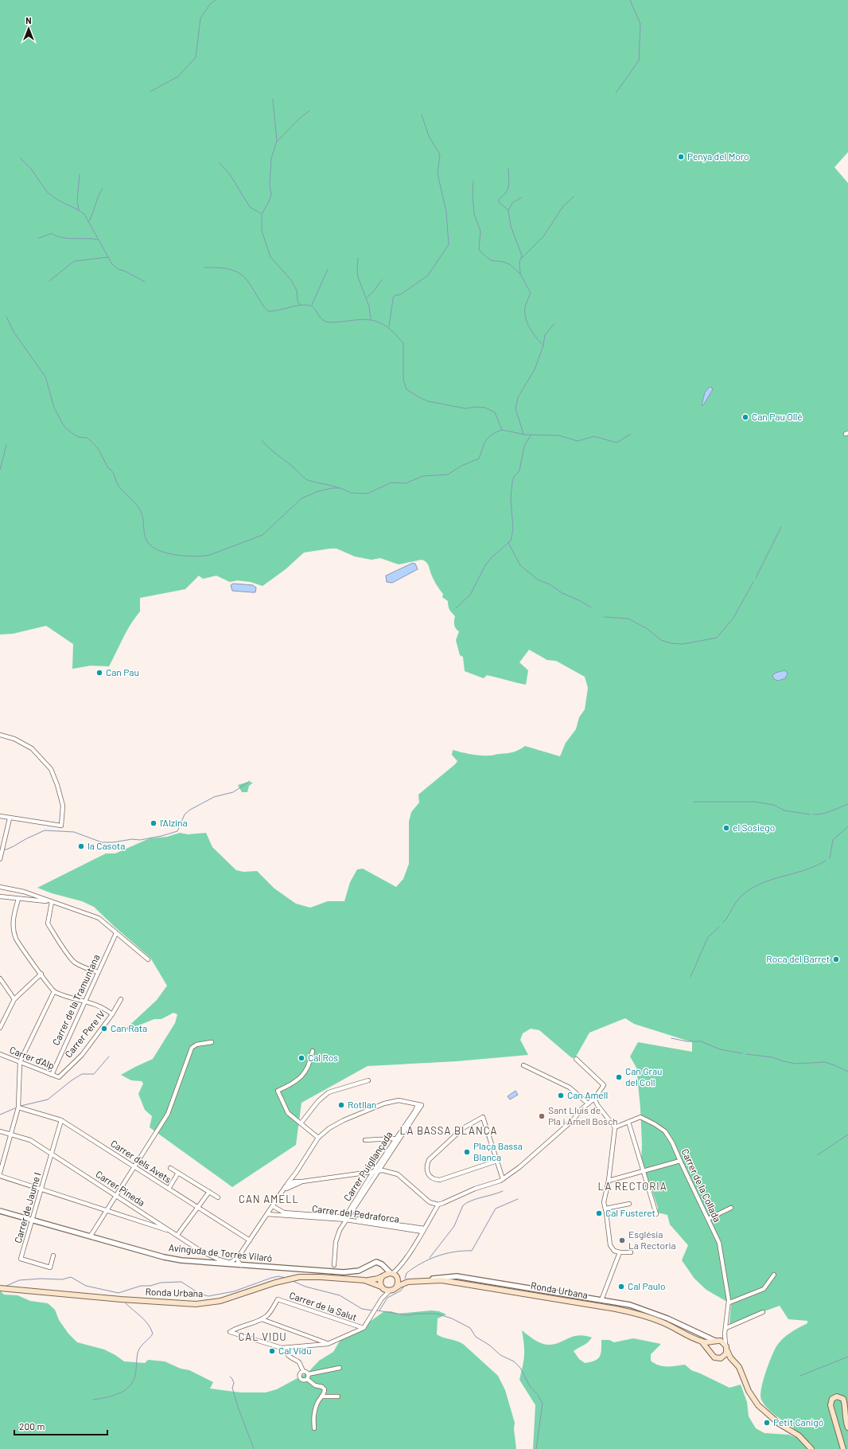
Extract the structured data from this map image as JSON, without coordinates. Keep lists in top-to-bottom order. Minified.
{"streets":{"main road":["Ronda Urbana"],"street":["Carrer de la Tramuntana","Carrer Pere IV","Carrer d'Alp","Carrer dels Avets","Carrer Puigllançada","Carrer de la Collada","Carrer Pineda","Carrer de Jaume I","Carrer del Pedraforca","Avinguda de Torres Vilaró","Carrer de la Salut"]},"crossings":[["Carrer de la Tramuntana","Carrer d'Alp"],["Carrer Pere IV","Carrer d'Alp"],["Carrer dels Avets","Carrer de Jaume I"],["Carrer Puigllançada","Carrer del Pedraforca"],["Carrer Pineda","Carrer de Jaume I"],["Carrer Pineda","Avinguda de Torres Vilaró"],["Carrer de Jaume I","Avinguda de Torres Vilaró"]],"districts":["LA BASSA BLANCA","LA RECTORIA","CAN AMELL","CAL VIDU"],"places":["Penya del Moro","Can Pau Ollé","Can Pau","l'Alzina","el Sosiego","la Casota","Roca del Barret","Can Rata","Cal Ros","Can Grau del Coll","Can Amell","Rotllan","Sant Lluís de Pla i Amell Bosch","Plaça Bassa Blanca","Cal Fusteret","Església La Rectoria","Cal Paulo","Cal Vidu","Petit Canigó"],"scale_bar":"200 m","north":"top"}
